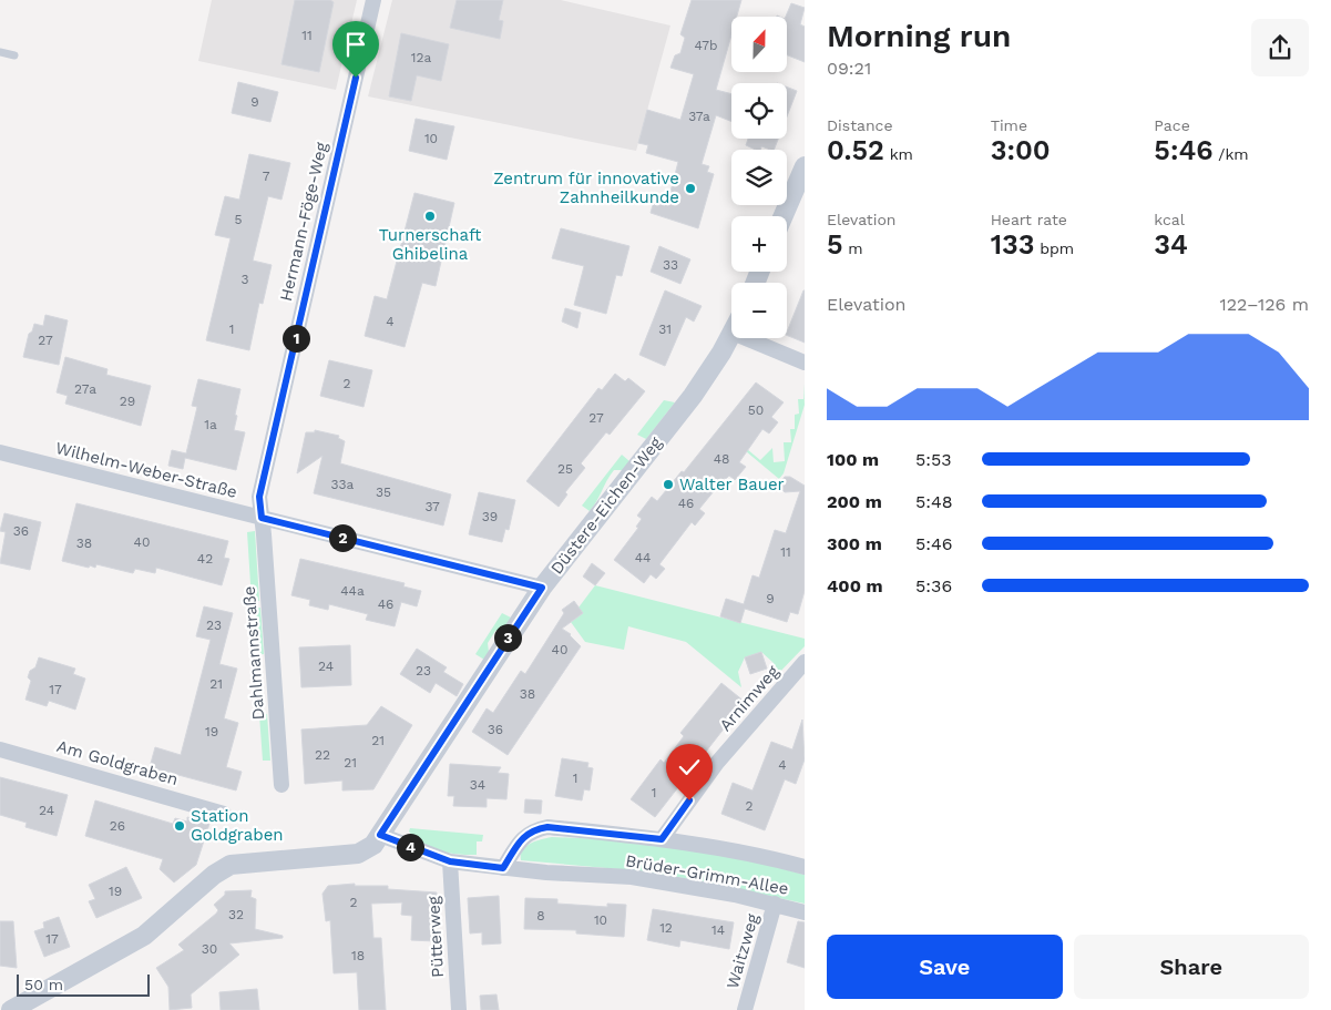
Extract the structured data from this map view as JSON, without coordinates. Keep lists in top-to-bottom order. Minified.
{"streets":{"street":["Hermann-Föge-Weg","Wilhelm-Weber-Straße","Düstere-Eichen-Weg","Dahlmannstraße","Arnimweg","Am Goldgraben","Brüder-Grimm-Allee","Pütterweg","Waitzweg"]},"crossings":[["Hermann-Föge-Weg","Wilhelm-Weber-Straße"],["Hermann-Föge-Weg","Dahlmannstraße"],["Wilhelm-Weber-Straße","Düstere-Eichen-Weg"],["Wilhelm-Weber-Straße","Dahlmannstraße"],["Düstere-Eichen-Weg","Brüder-Grimm-Allee"],["Arnimweg","Brüder-Grimm-Allee"],["Brüder-Grimm-Allee","Pütterweg"],["Brüder-Grimm-Allee","Waitzweg"]],"places":["Zentrum für innovative Zahnheilkunde","Turnerschaft Ghibelina","Walter Bauer","Station Goldgraben"],"house_numbers":["11","47b","12a","9","37a","10","7","5","33","3","4","1","31","27","2","27a","29","50","27","1a","48","25","33a","35","46","37","39","36","40","38","11","44","42","44a","9","46","23","40","24","23","21","17","38","36","19","21","22","21","4","1","34","1","2","24","26","19","2","32","8","10","12","14","17","30","18"],"scale_bar":"50 m","north":"top","page":{"heading":["Morning run","09:21"],"map_buttons":["+","−"],"stats":[["Distance","0.52 km"],["Time","3:00"],["Pace","5:46 /km"],["Elevation","5 m"],["Heart rate","133 bpm"],["kcal","34"]],"chart":["Elevation","122–126 m"],"pins":["1","2","3","4"],"list":[{"name":"100 m","note":"5:53"},{"name":"200 m","note":"5:48"},{"name":"300 m","note":"5:46"},{"name":"400 m","note":"5:36"}],"buttons":["Save","Share"],"scale":"50 m"}}
